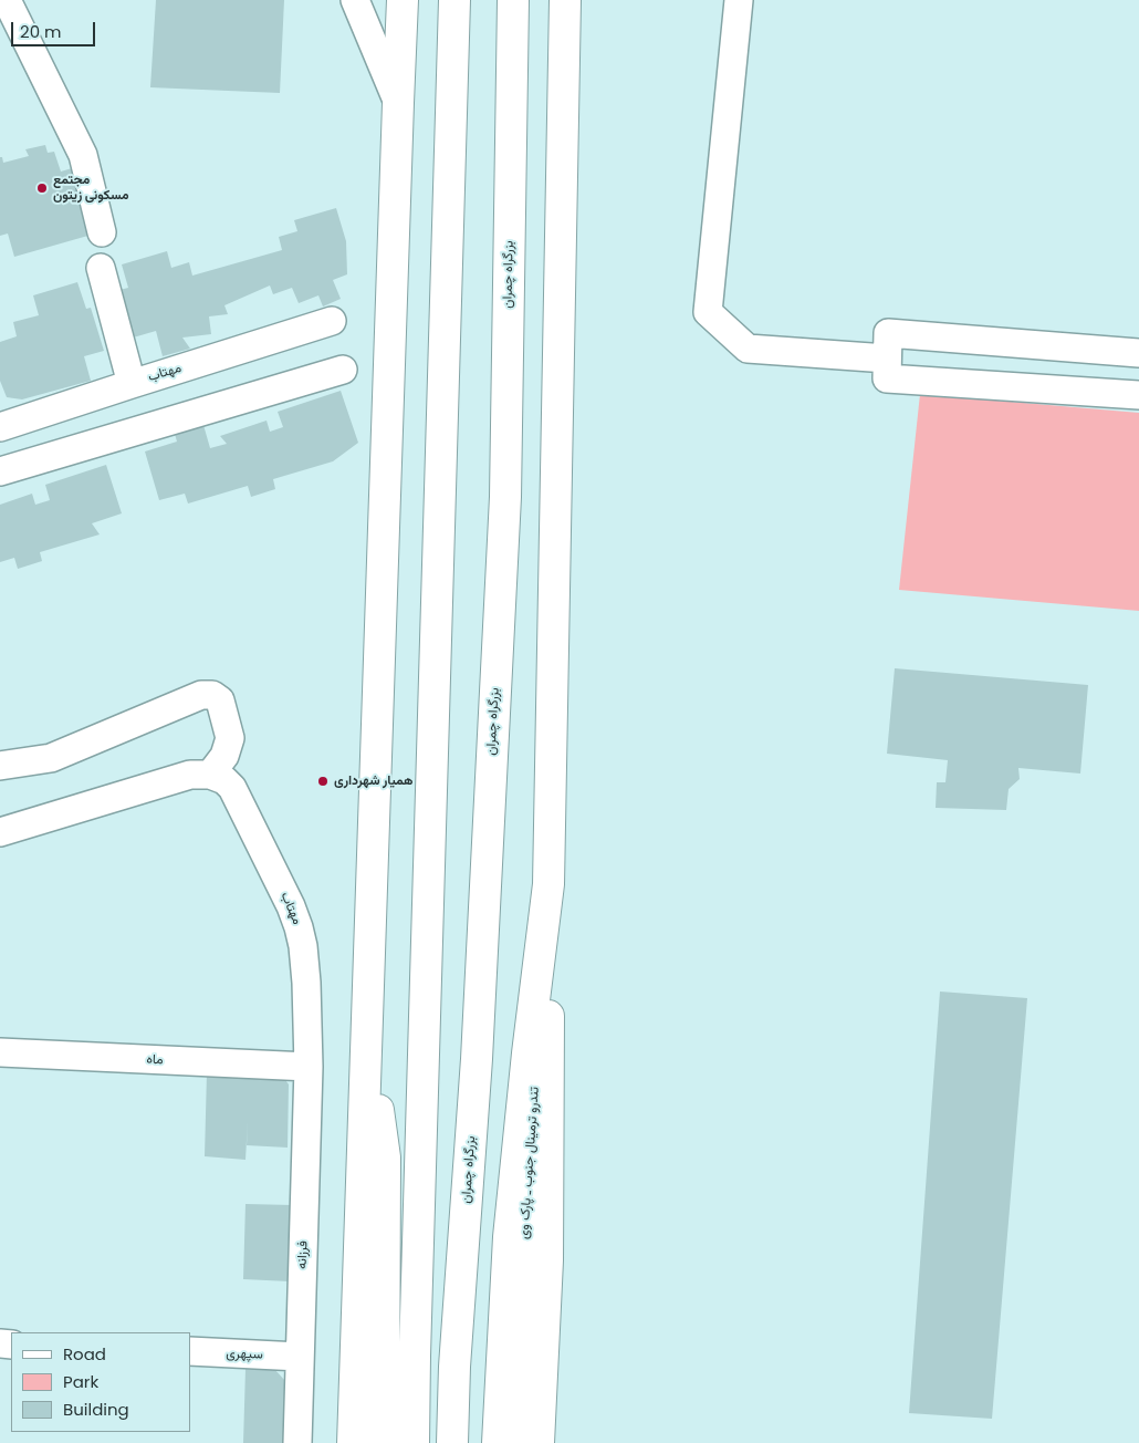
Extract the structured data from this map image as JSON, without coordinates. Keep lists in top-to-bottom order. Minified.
{"streets":{"highway":["بزرگراه چمران"],"street":["مهتاب","ماه","تندرو ترمینال جنوب ـ پارک وی","فرزانه","سپهری"]},"crossings":[["مهتاب","ماه"],["مهتاب","فرزانه"],["ماه","فرزانه"],["فرزانه","سپهری"]],"places":["مجتمع مسکونی زیتون","همیار شهرداری"],"legend":["Road","Park","Building"],"scale_bar":"20 m"}
